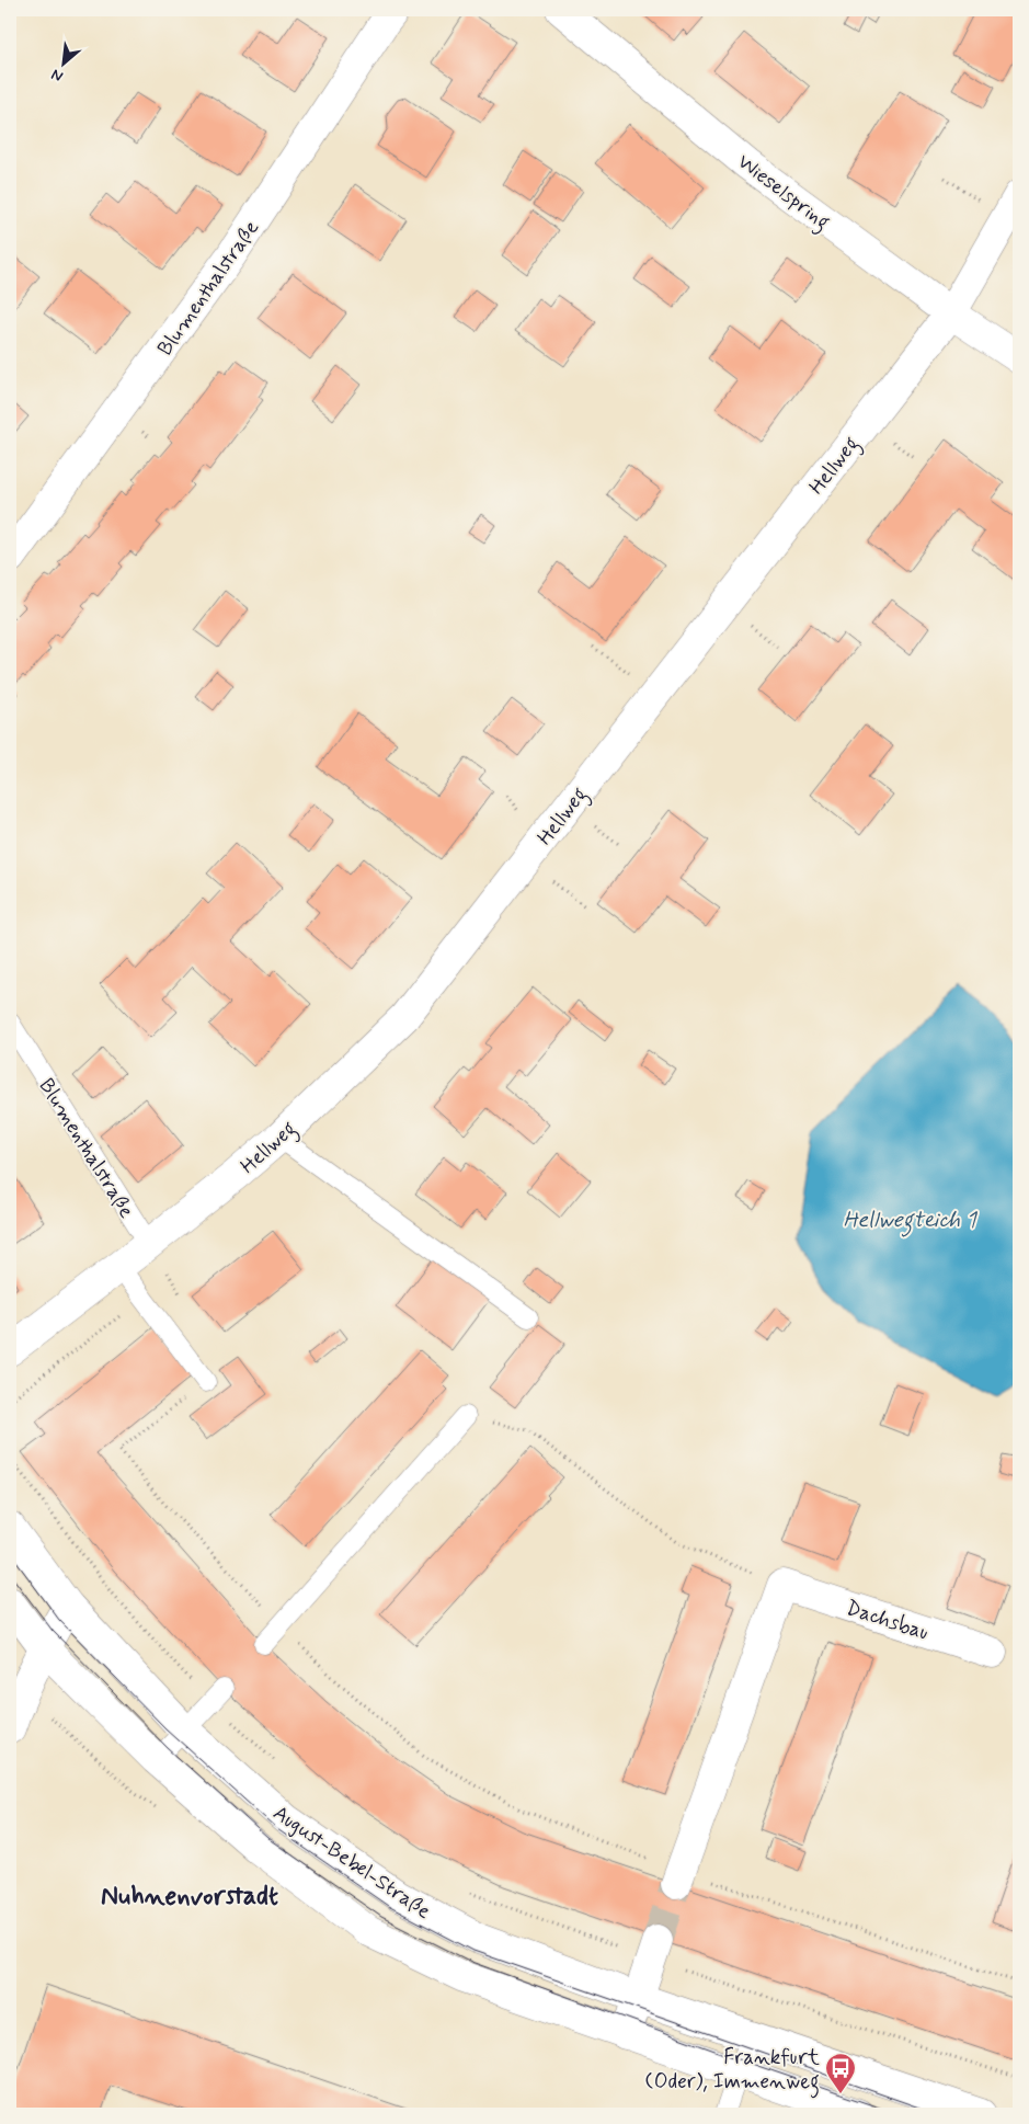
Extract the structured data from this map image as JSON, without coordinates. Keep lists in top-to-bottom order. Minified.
{"streets":{"street":["Wieselspring","Blumenthalstraße","Hellweg","Dachsbau","August-Bebel-Straße"]},"crossings":[["Wieselspring","Hellweg"],["Blumenthalstraße","Hellweg"]],"districts":["Nuhnenvorstadt"],"water":["Hellwegteich 1"],"places":{"bus stop":["Frankfurt (Oder), Immenweg"]},"north":"bottom left"}
